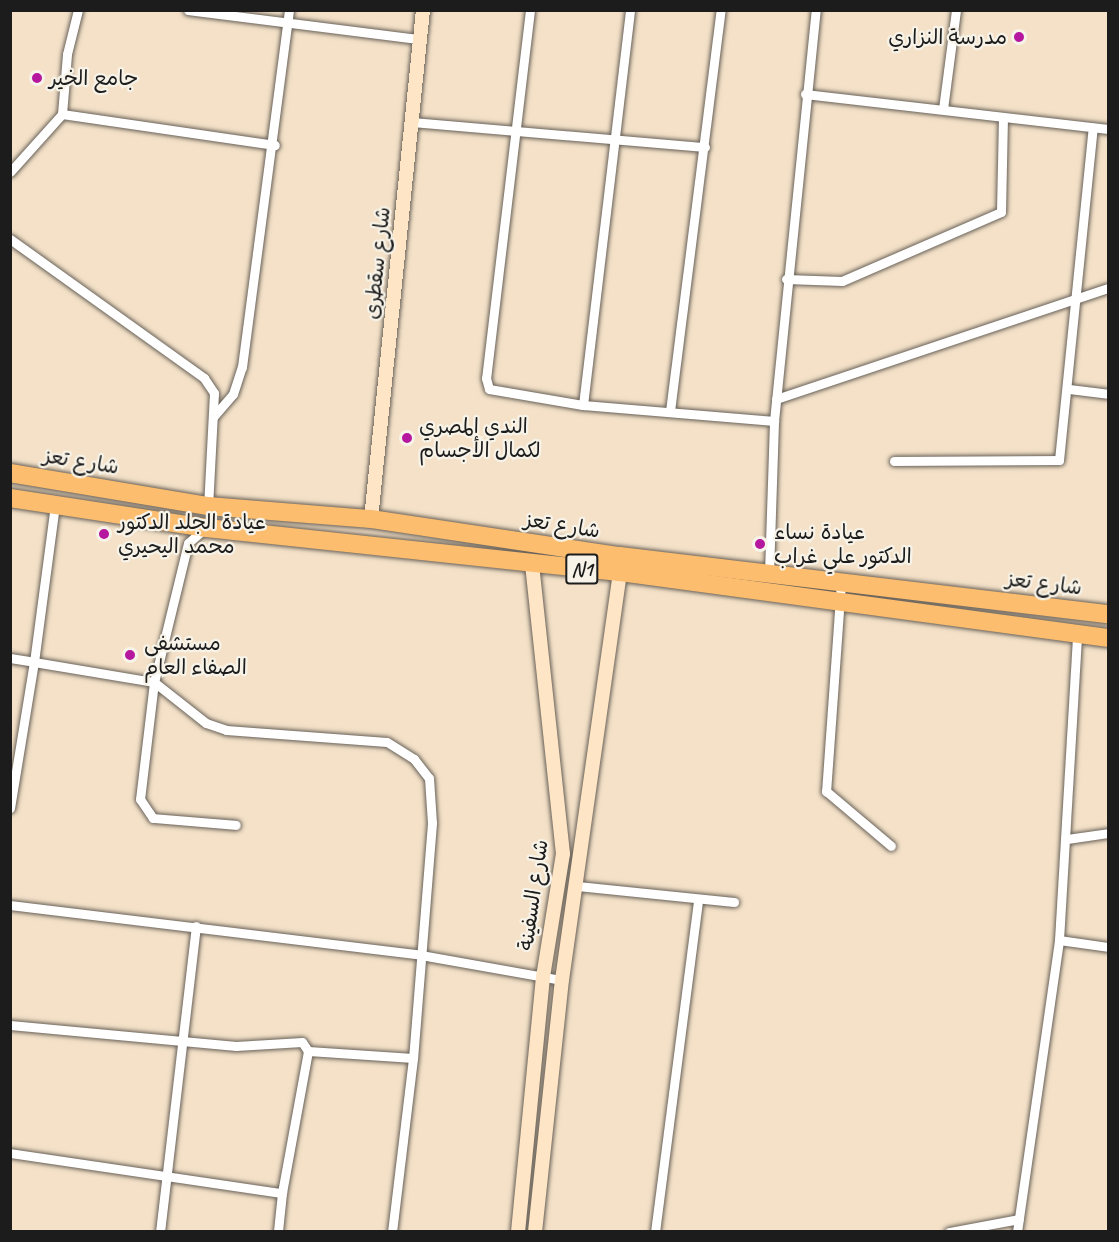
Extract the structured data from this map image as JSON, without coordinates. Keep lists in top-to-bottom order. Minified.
{"streets":{"highway":["شارع تعز","N1"],"street":["شارع سقطرى","شارع السفينة"]},"crossings":[["شارع سقطرى","شارع تعز"],["شارع تعز","شارع السفينة"]],"places":["مدرسة النزاري","جامع الخير","الندي المصري لكمال الأجسام","عيادة الجلد الدكتور محمد اليحيري","عيادة نساء الدكتور علي غراب","مستشفى الصفاء العام"]}
